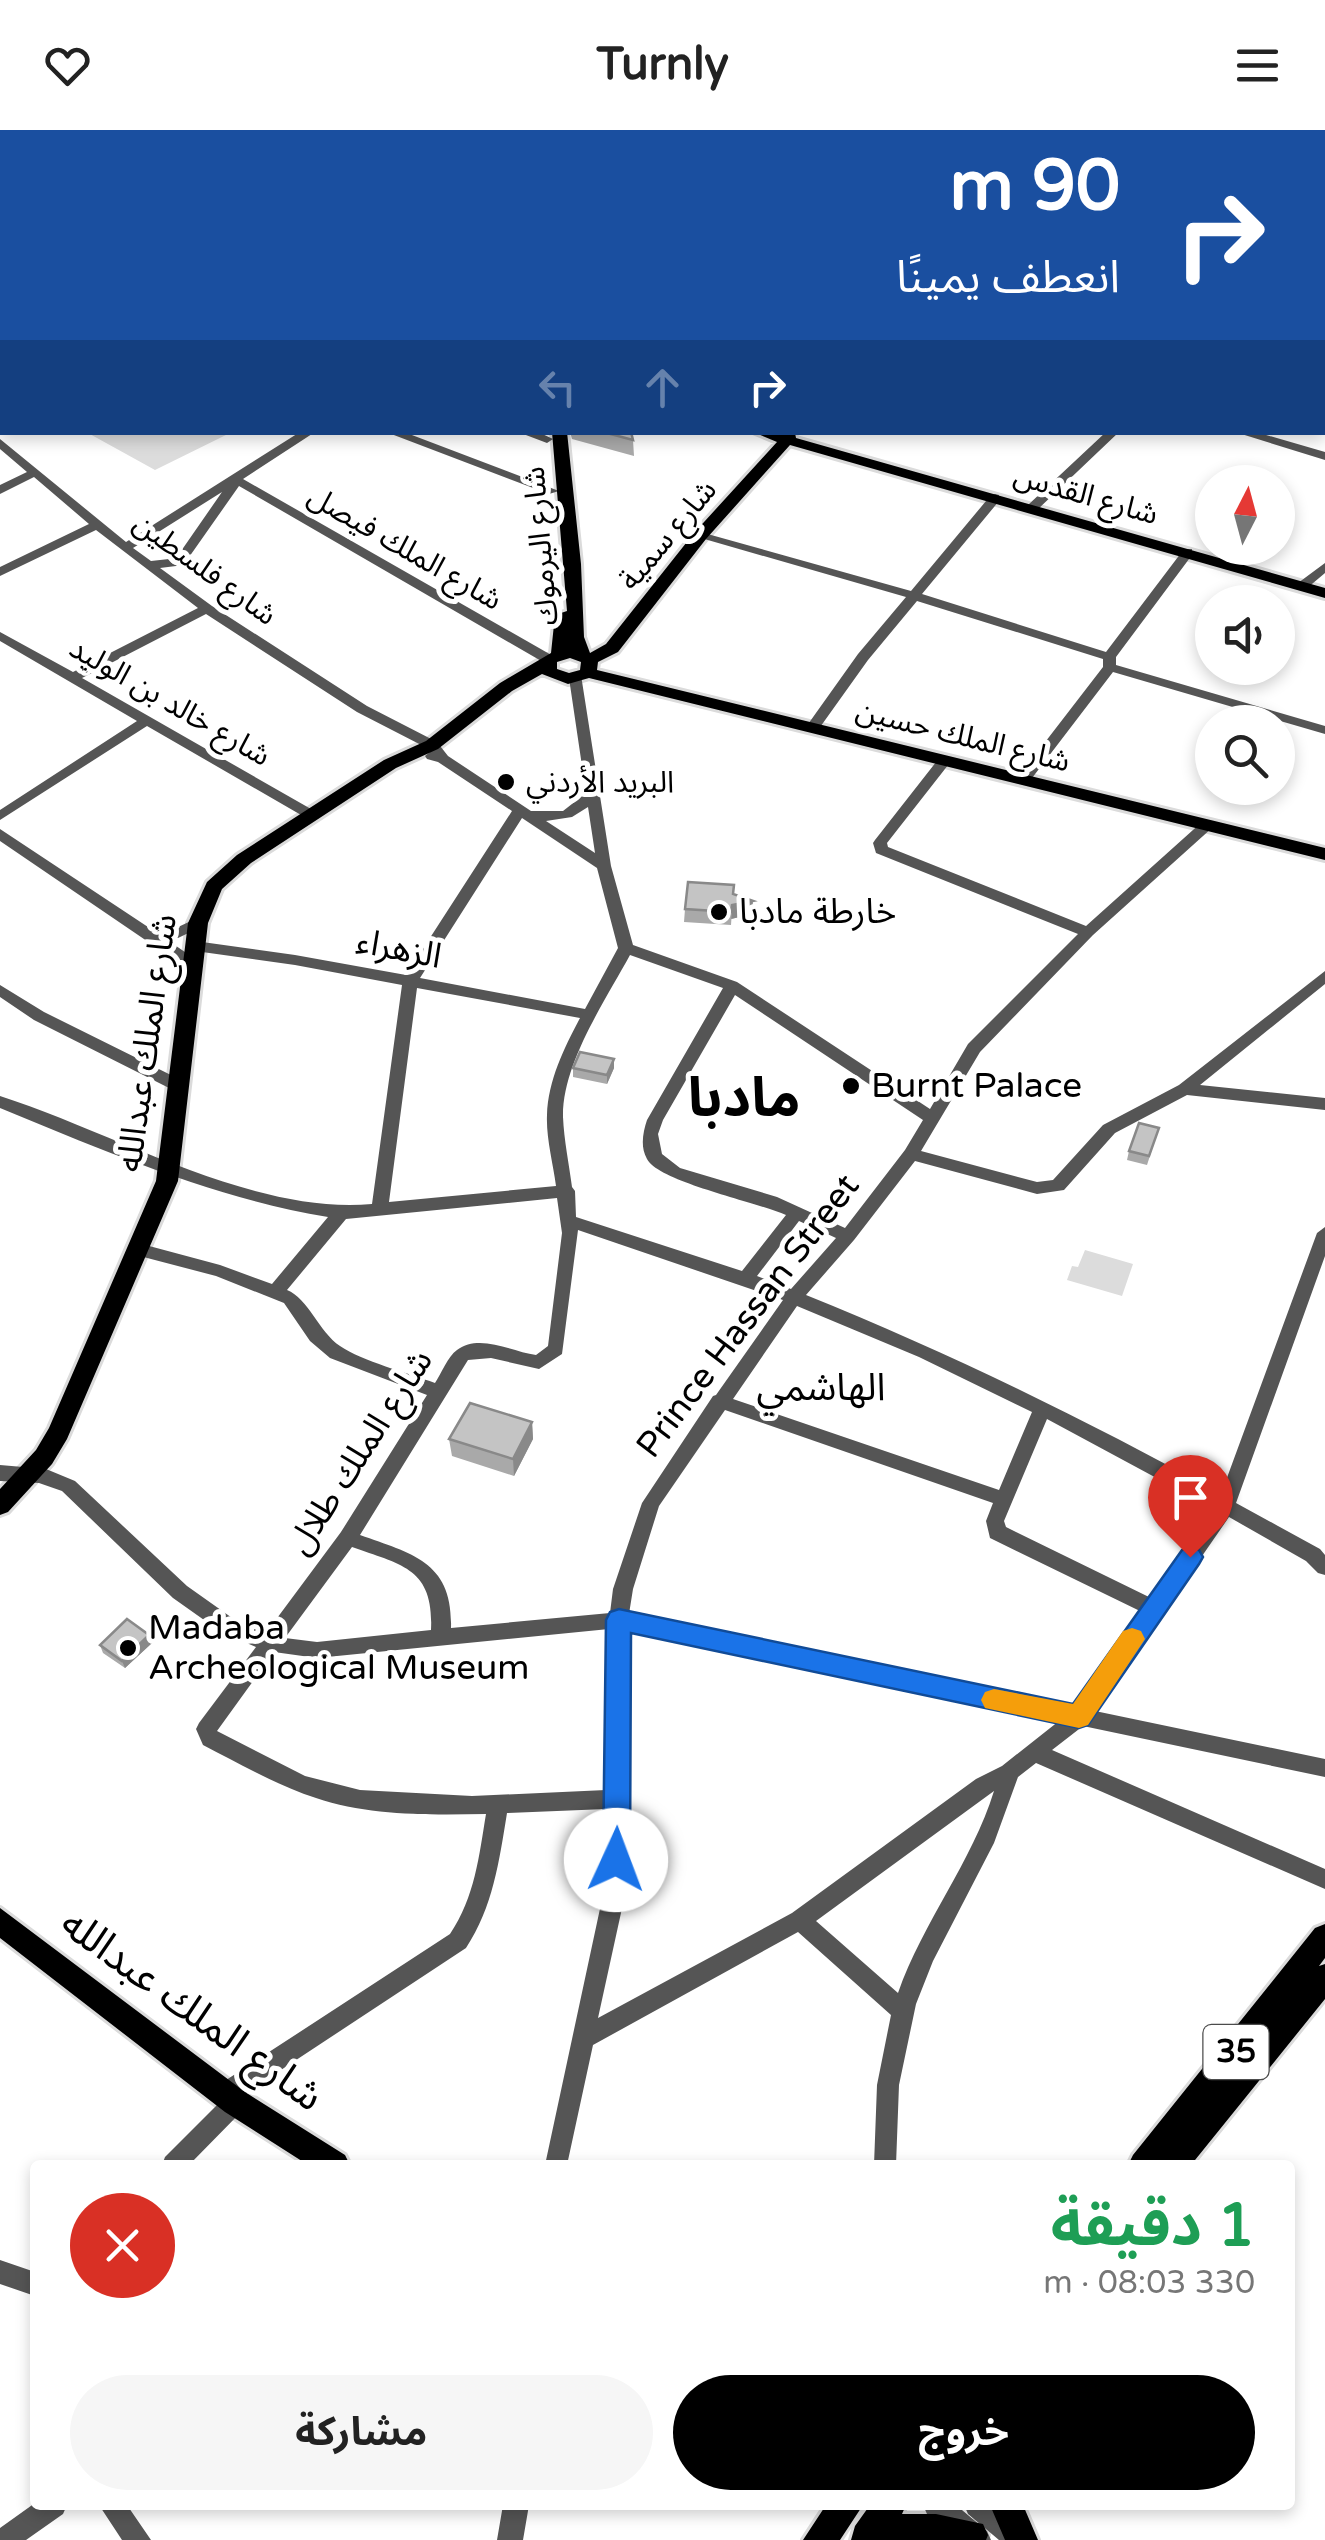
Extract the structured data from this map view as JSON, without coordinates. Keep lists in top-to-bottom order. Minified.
{"streets":{"main road":["شارع القدس","شارع سمية","شارع اليرموك","شارع الملك حسين","شارع الملك عبدالله","35"],"street":["شارع الملك فيصل","شارع فلسطين","شارع خالد بن الوليد","الزهراء","Prince Hassan Street","شارع الملك طلال"]},"crossings":[["شارع القدس","شارع سمية"],["شارع سمية","شارع اليرموك"],["شارع سمية","شارع الملك حسين"],["شارع اليرموك","شارع الملك فيصل"],["شارع اليرموك","شارع الملك حسين"],["شارع اليرموك","شارع الملك عبدالله"],["شارع الملك فيصل","شارع الملك عبدالله"],["شارع فلسطين","شارع الملك عبدالله"],["شارع خالد بن الوليد","شارع الملك عبدالله"],["شارع الملك حسين","Prince Hassan Street"],["الزهراء","شارع الملك عبدالله"],["الزهراء","شارع الملك طلال"]],"districts":["مادبا","الهاشمي"],"places":["البريد الأردني","خارطة مادبا","Burnt Palace","Madaba Archeological Museum"],"north":"top","page":{"header":"Turnly","turn":["90 m","انعطف يمينًا"],"heading":["1 دقيقة","330 m · 08:03"],"buttons":["خروج","مشاركة"]}}
